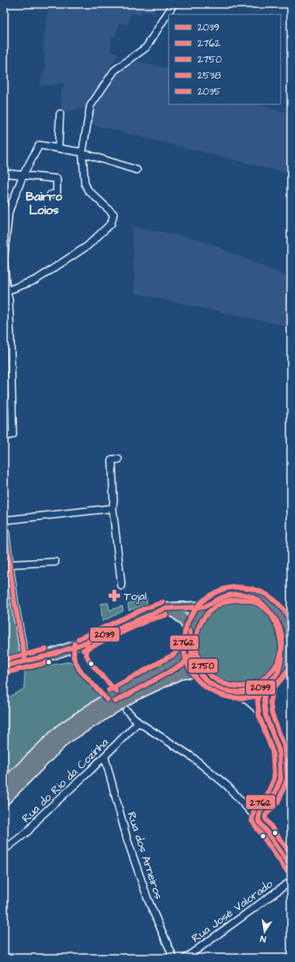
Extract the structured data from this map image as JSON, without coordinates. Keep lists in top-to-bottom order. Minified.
{"streets":{"street":["Rua do Rio da Cozinha","Rua dos Arneiros","Rua José Valorado"]},"crossings":[["Rua do Rio da Cozinha","Rua dos Arneiros"]],"districts":["Bairro Loios"],"places":{"pharmacy":["Tojal"]},"lines":["transit line 2039","transit line 2762","transit line 2750","transit line 2035","transit line 2538"],"legend":["2039","2762","2750","2538","2035"],"north":"bottom"}
